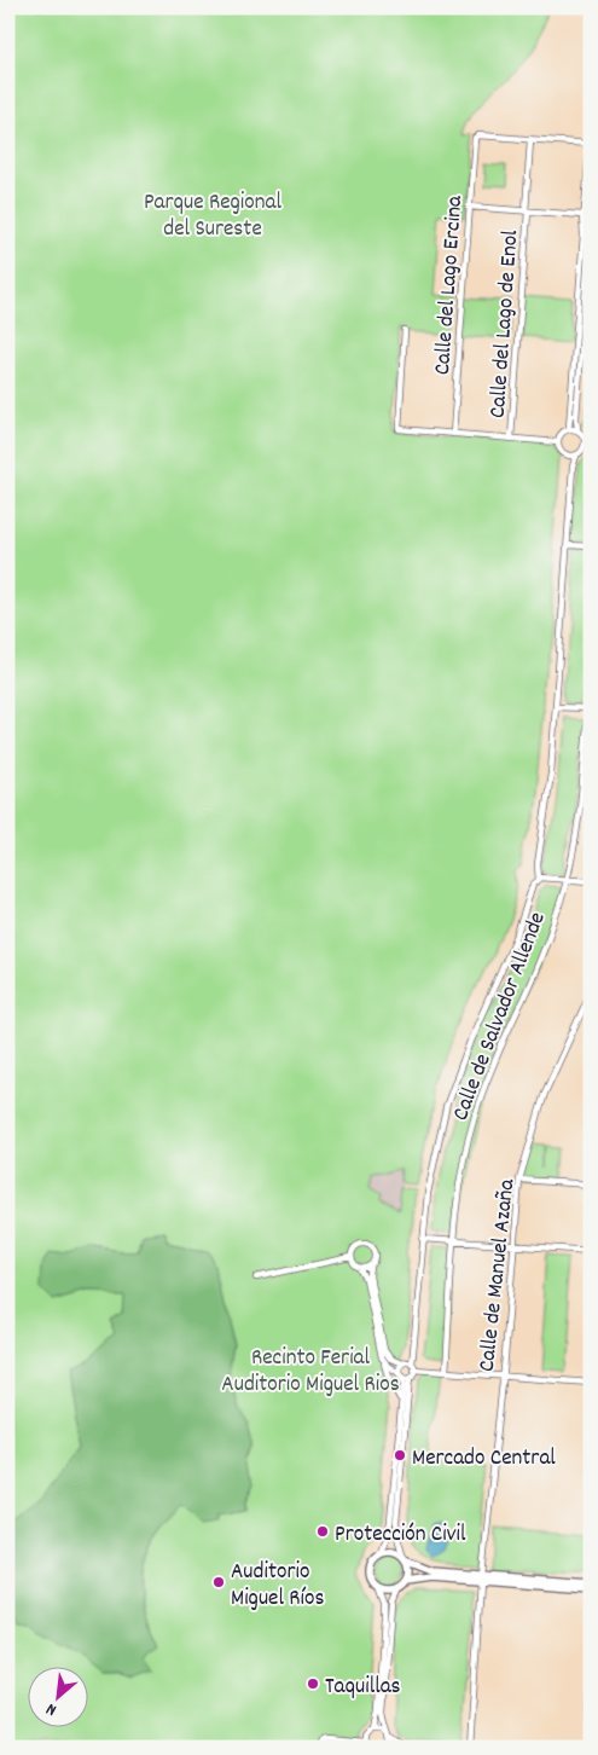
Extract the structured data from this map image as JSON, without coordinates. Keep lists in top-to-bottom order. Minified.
{"streets":{"street":["Calle del Lago Ercina","Calle del Lago de Enol","Calle de Salvador Allende","Calle de Manuel Azaña"]},"crossings":[["Calle del Lago Ercina","Calle del Lago de Enol"]],"parks":["Parque Regional del Sureste","Recinto Ferial Auditorio Miguel Rios"],"places":["Mercado Central","Protección Civil","Auditorio Miguel Ríos","Taquillas"],"north":"bottom left"}
